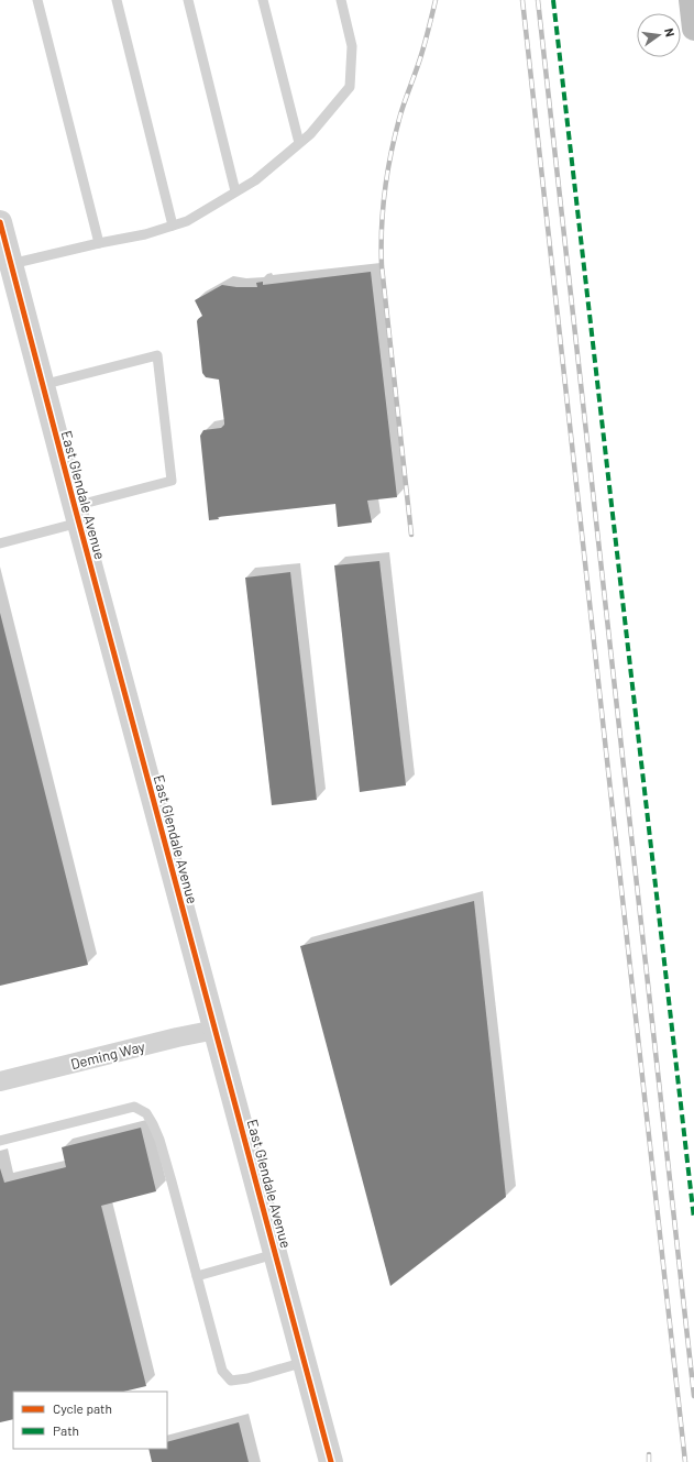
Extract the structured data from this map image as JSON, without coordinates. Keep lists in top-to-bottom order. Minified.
{"streets":{"street":["East Glendale Avenue","Deming Way"]},"crossings":[["East Glendale Avenue","Deming Way"]],"legend":["Cycle path","Path"],"north":"right"}
